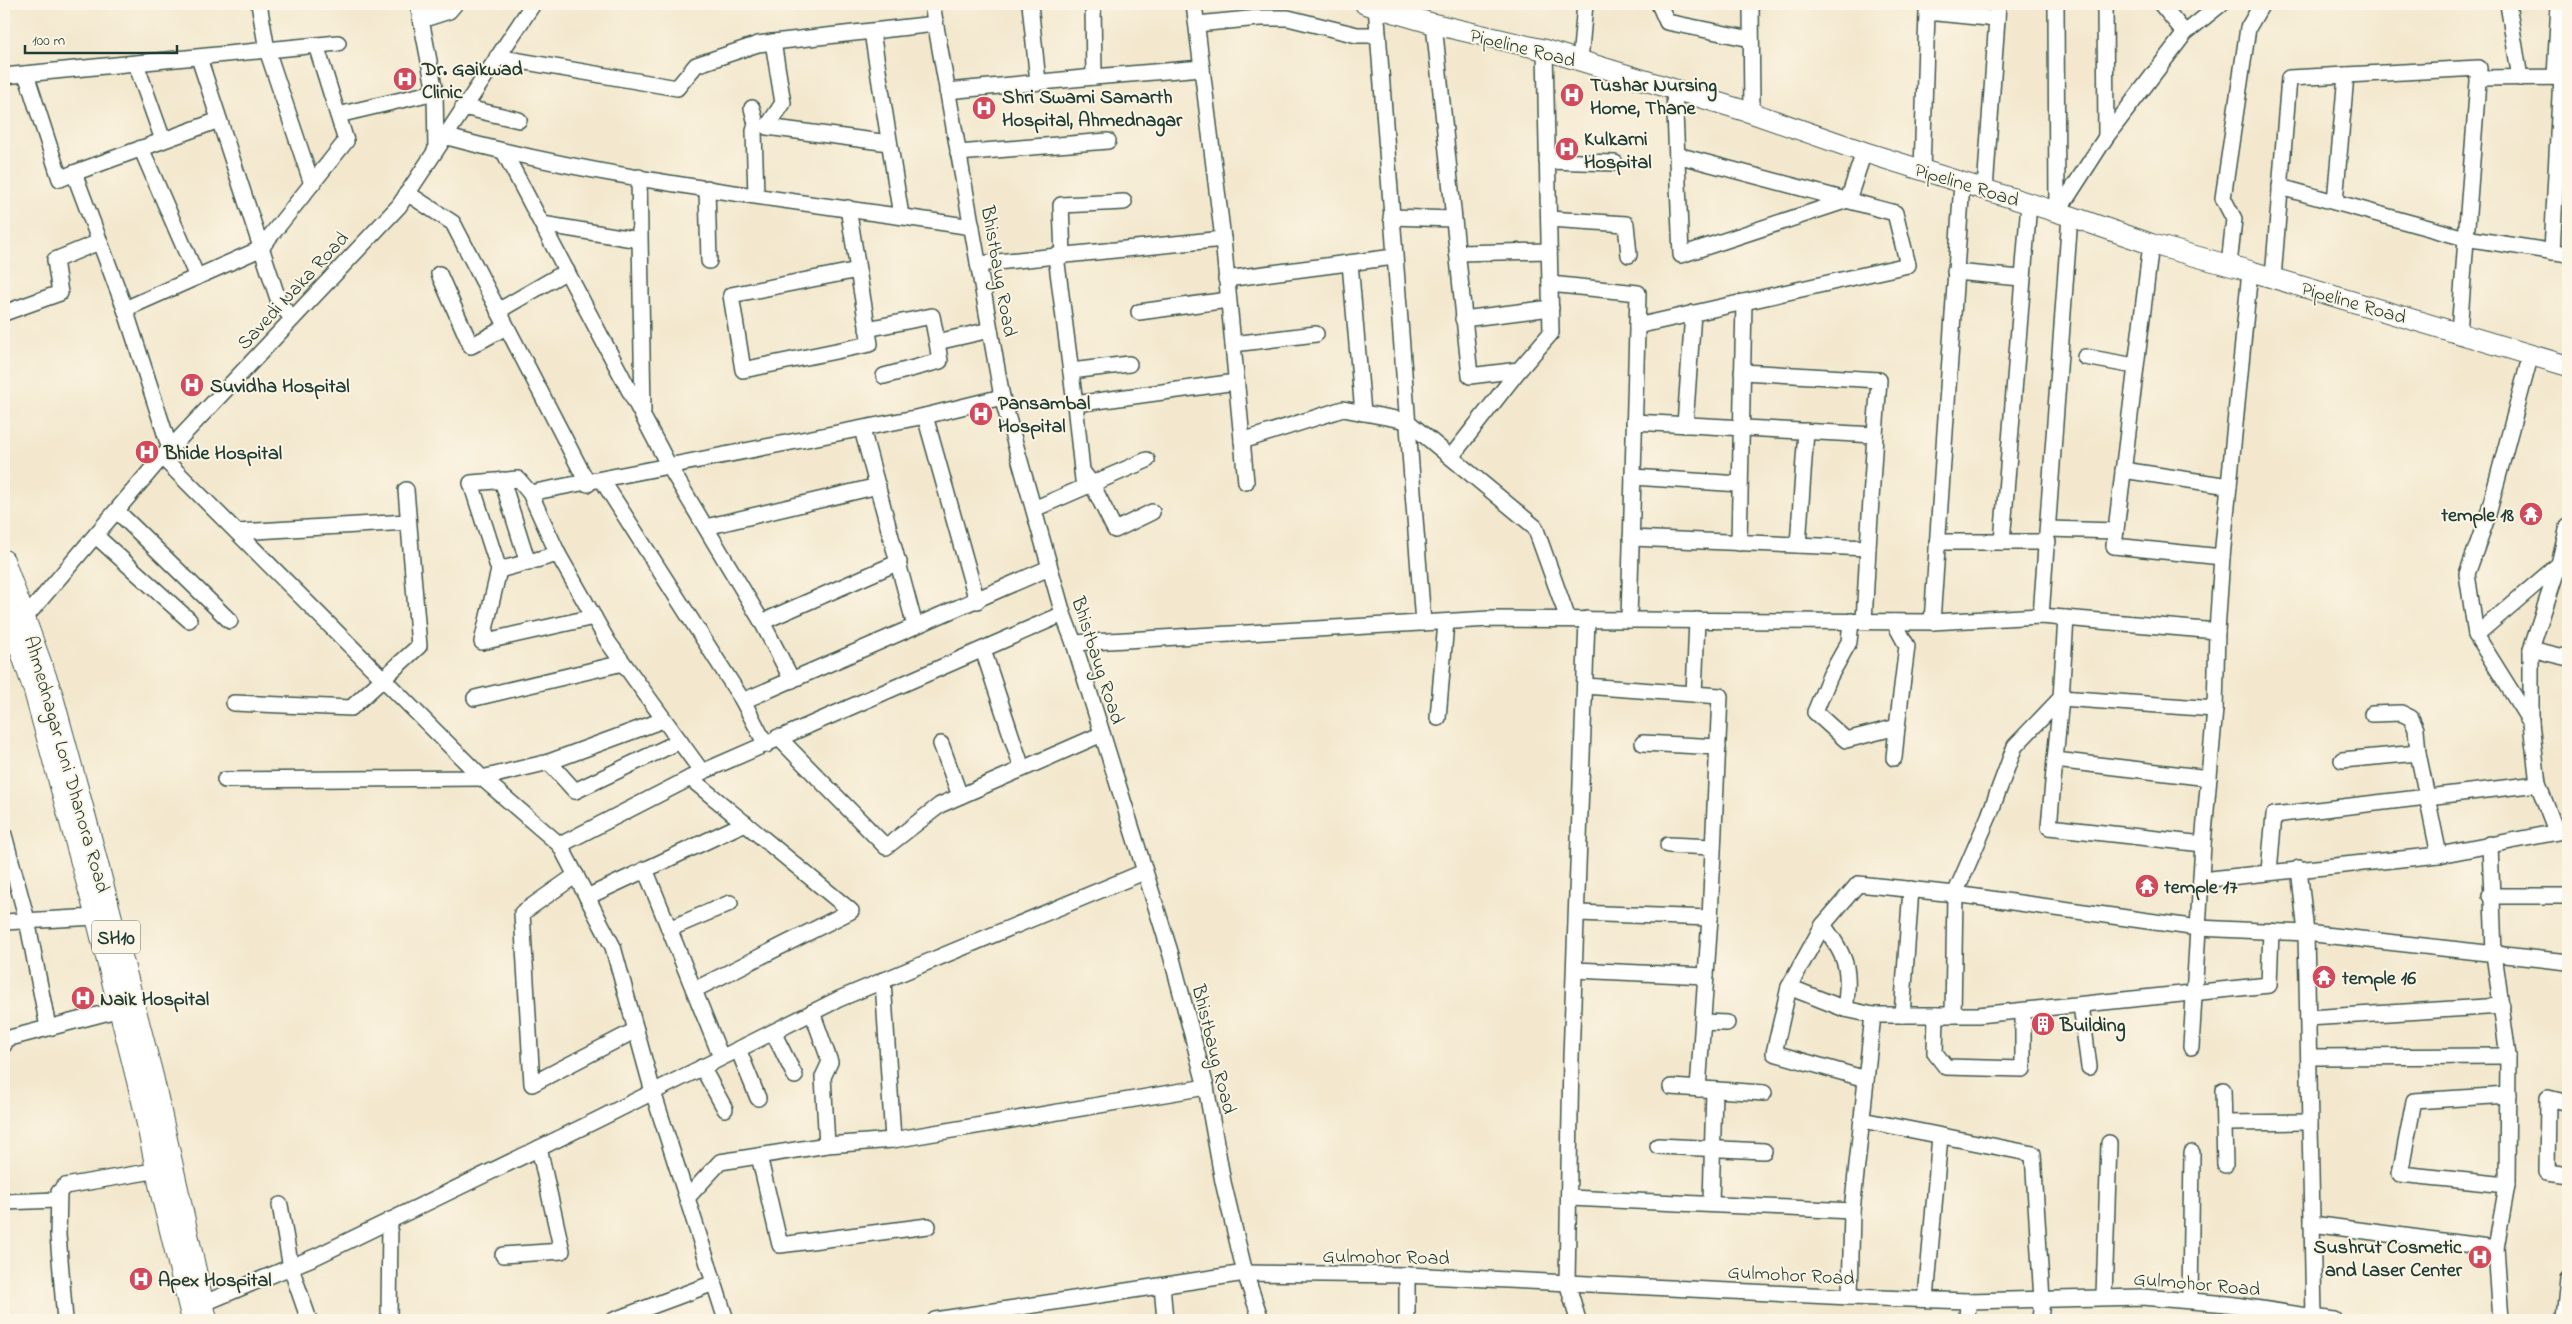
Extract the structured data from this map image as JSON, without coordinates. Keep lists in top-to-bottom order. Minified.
{"streets":{"main road":["Pipeline Road","Ahmednagar Loni Dhanora Road","SH10"],"street":["Bhistbaug Road","Savedi Naka Road","Gulmohor Road"]},"crossings":[["Bhistbaug Road","Gulmohor Road"],["Savedi Naka Road","Ahmednagar Loni Dhanora Road"]],"places":{"hospital":["Dr. Gaikwad Clinic","Tushar Nursing Home, Thane","Shri Swami Samarth Hospital, Ahmednagar","Kulkarni Hospital","Suvidha Hospital","Pansambal Hospital","Bhide Hospital","Naik Hospital","Sushrut Cosmetic and Laser Center","Apex Hospital"],"temple":["temple 18","temple 17","temple 16"],"building":["Building"]},"scale_bar":"100 m"}
